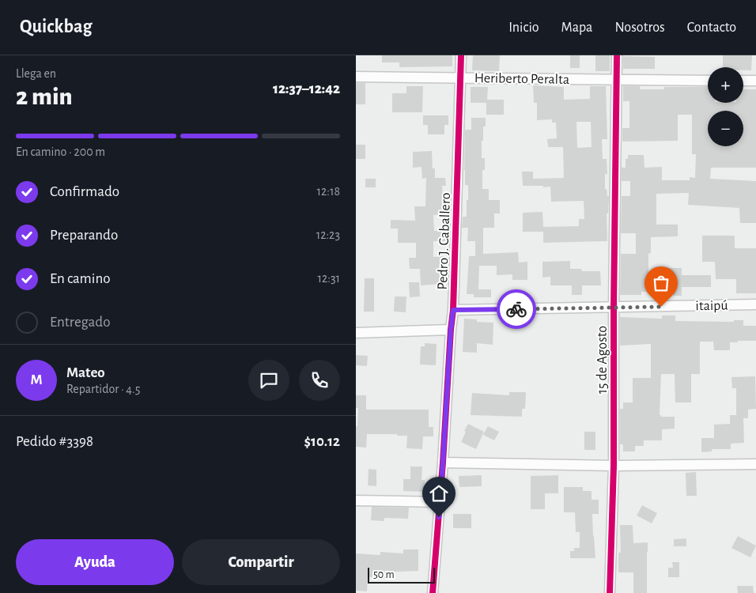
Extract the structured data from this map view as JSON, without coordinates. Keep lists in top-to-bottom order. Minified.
{"streets":{"street":["Heriberto Peralta","Pedro J. Caballero","itaipú","15 de Agosto"]},"crossings":[["Heriberto Peralta","Pedro J. Caballero"],["Heriberto Peralta","15 de Agosto"],["Pedro J. Caballero","itaipú"],["itaipú","15 de Agosto"]],"scale_bar":"50 m","page":{"header":"Quickbag","nav":["Inicio","Mapa","Nosotros","Contacto"],"heading":["2 min","Llega en","12:37–12:42"],"panel":["Mateo","Repartidor · 4.5","Pedido #3398","$10.12"],"map_buttons":["+","−"],"bar":"En camino · 200 m","list":[["Confirmado","12:18"],["Preparando","12:23"],["En camino","12:31"],"Entregado"],"round":"M","buttons":["Ayuda","Compartir"],"scale":"50 m"}}
